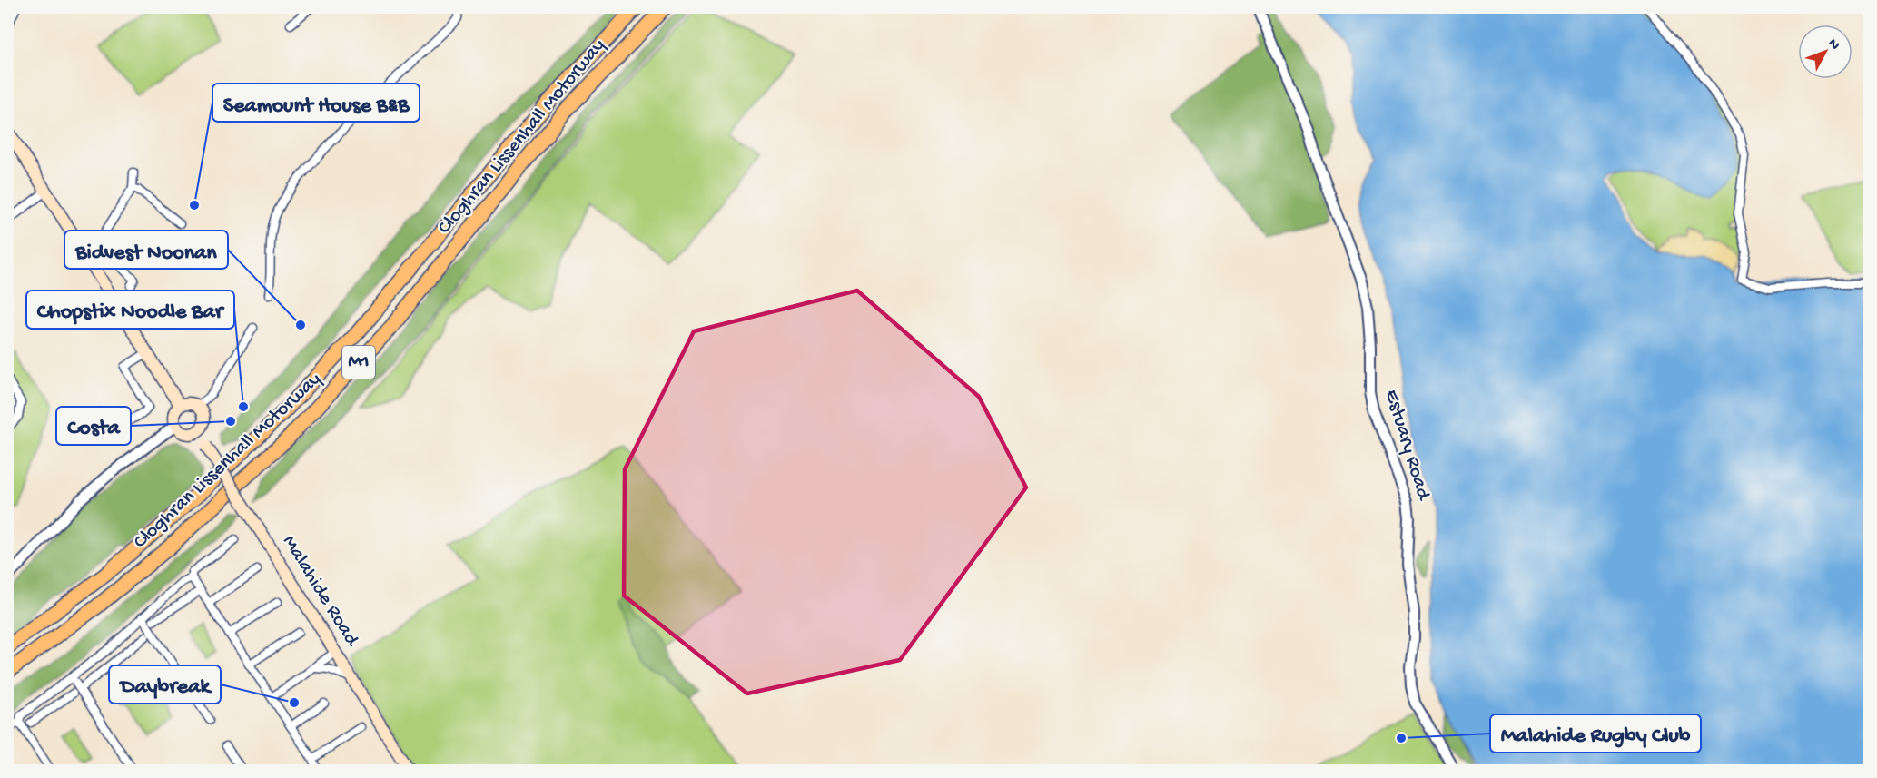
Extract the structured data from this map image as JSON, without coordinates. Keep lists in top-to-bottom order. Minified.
{"streets":{"highway":["Cloghran Lissenhall Motorway","M1"],"main road":["Malahide Road"],"street":["Estuary Road"]},"places":["Seamount House B&B","Bidvest Noonan","Chopstix Noodle Bar","Costa","Daybreak","Malahide Rugby Club"],"north":"top right"}
